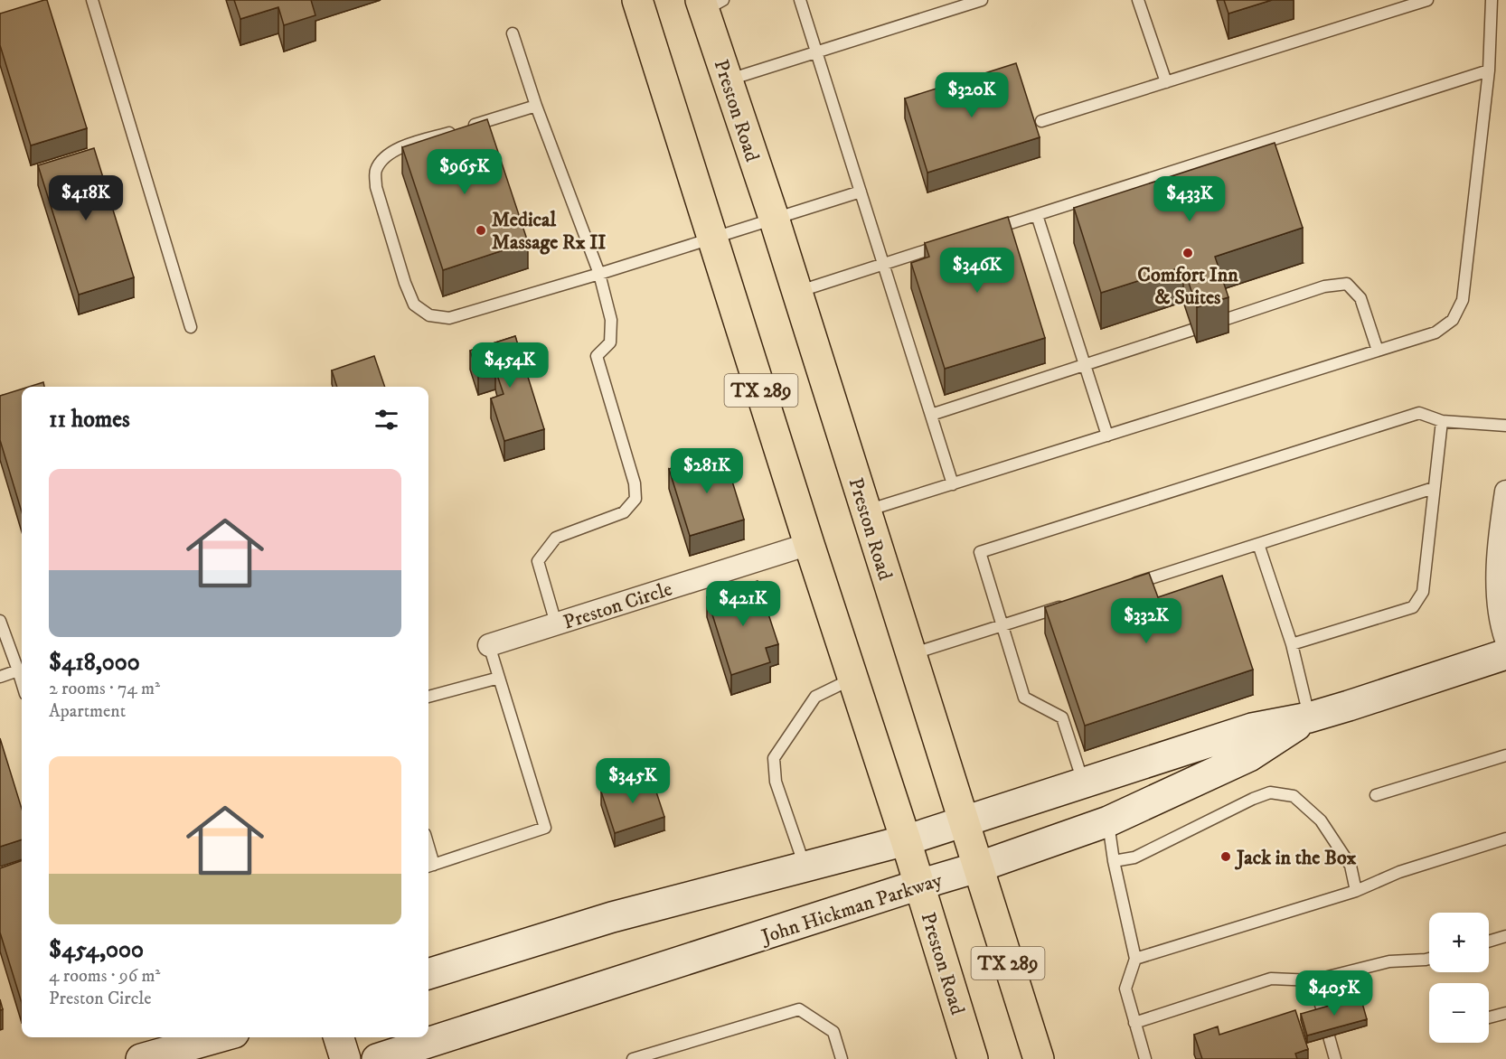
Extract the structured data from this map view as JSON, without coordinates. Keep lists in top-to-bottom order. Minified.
{"streets":{"main road":["Preston Road","TX 289"],"street":["Preston Circle","John Hickman Parkway"]},"crossings":[["Preston Road","Preston Circle"],["Preston Road","John Hickman Parkway"]],"places":["Medical Massage Rx II","Comfort Inn & Suites","Jack in the Box"],"page":{"price":["$320K","$965K","$418K","$433K","$346K","$454K","$281K","$421K","$332K","$345K","$405K"],"heading":"11 homes","list":[{"name":"$418,000","note":"2 rooms · 74 m² · Apartment"},{"name":"$454,000","note":"4 rooms · 96 m² · Preston Circle"}],"map_buttons":["+","−"]}}
